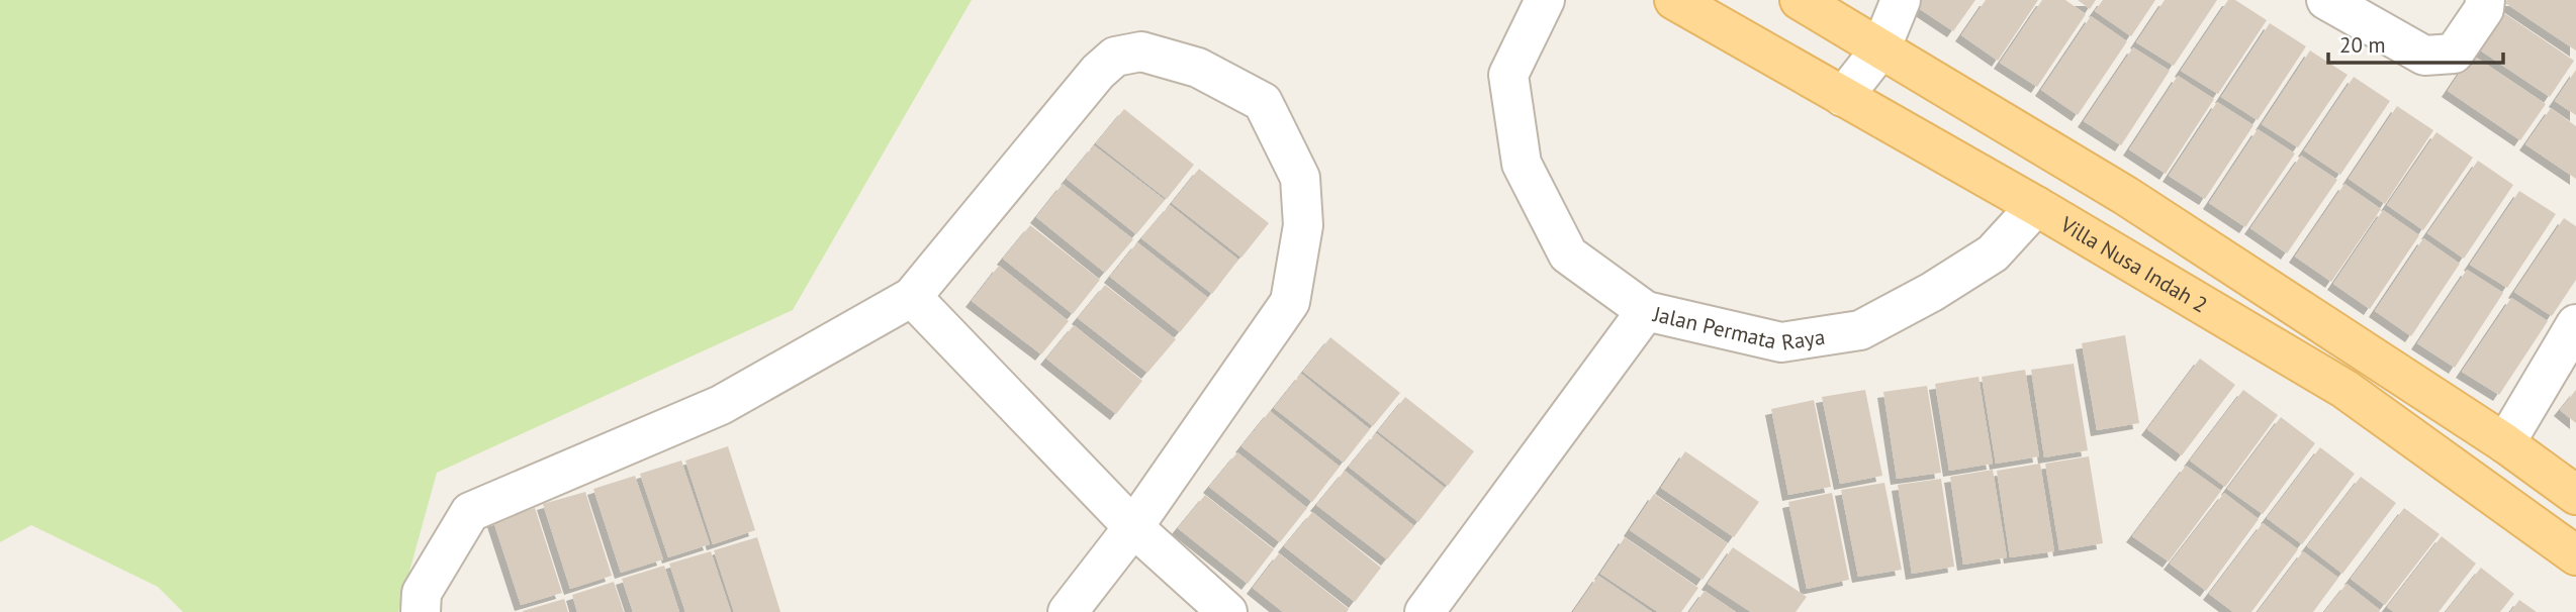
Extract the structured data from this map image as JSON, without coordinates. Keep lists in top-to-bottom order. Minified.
{"streets":{"main road":["Villa Nusa Indah 2"],"street":["Jalan Permata Raya"]},"crossings":[["Villa Nusa Indah 2","Jalan Permata Raya"]],"scale_bar":"20 m"}
